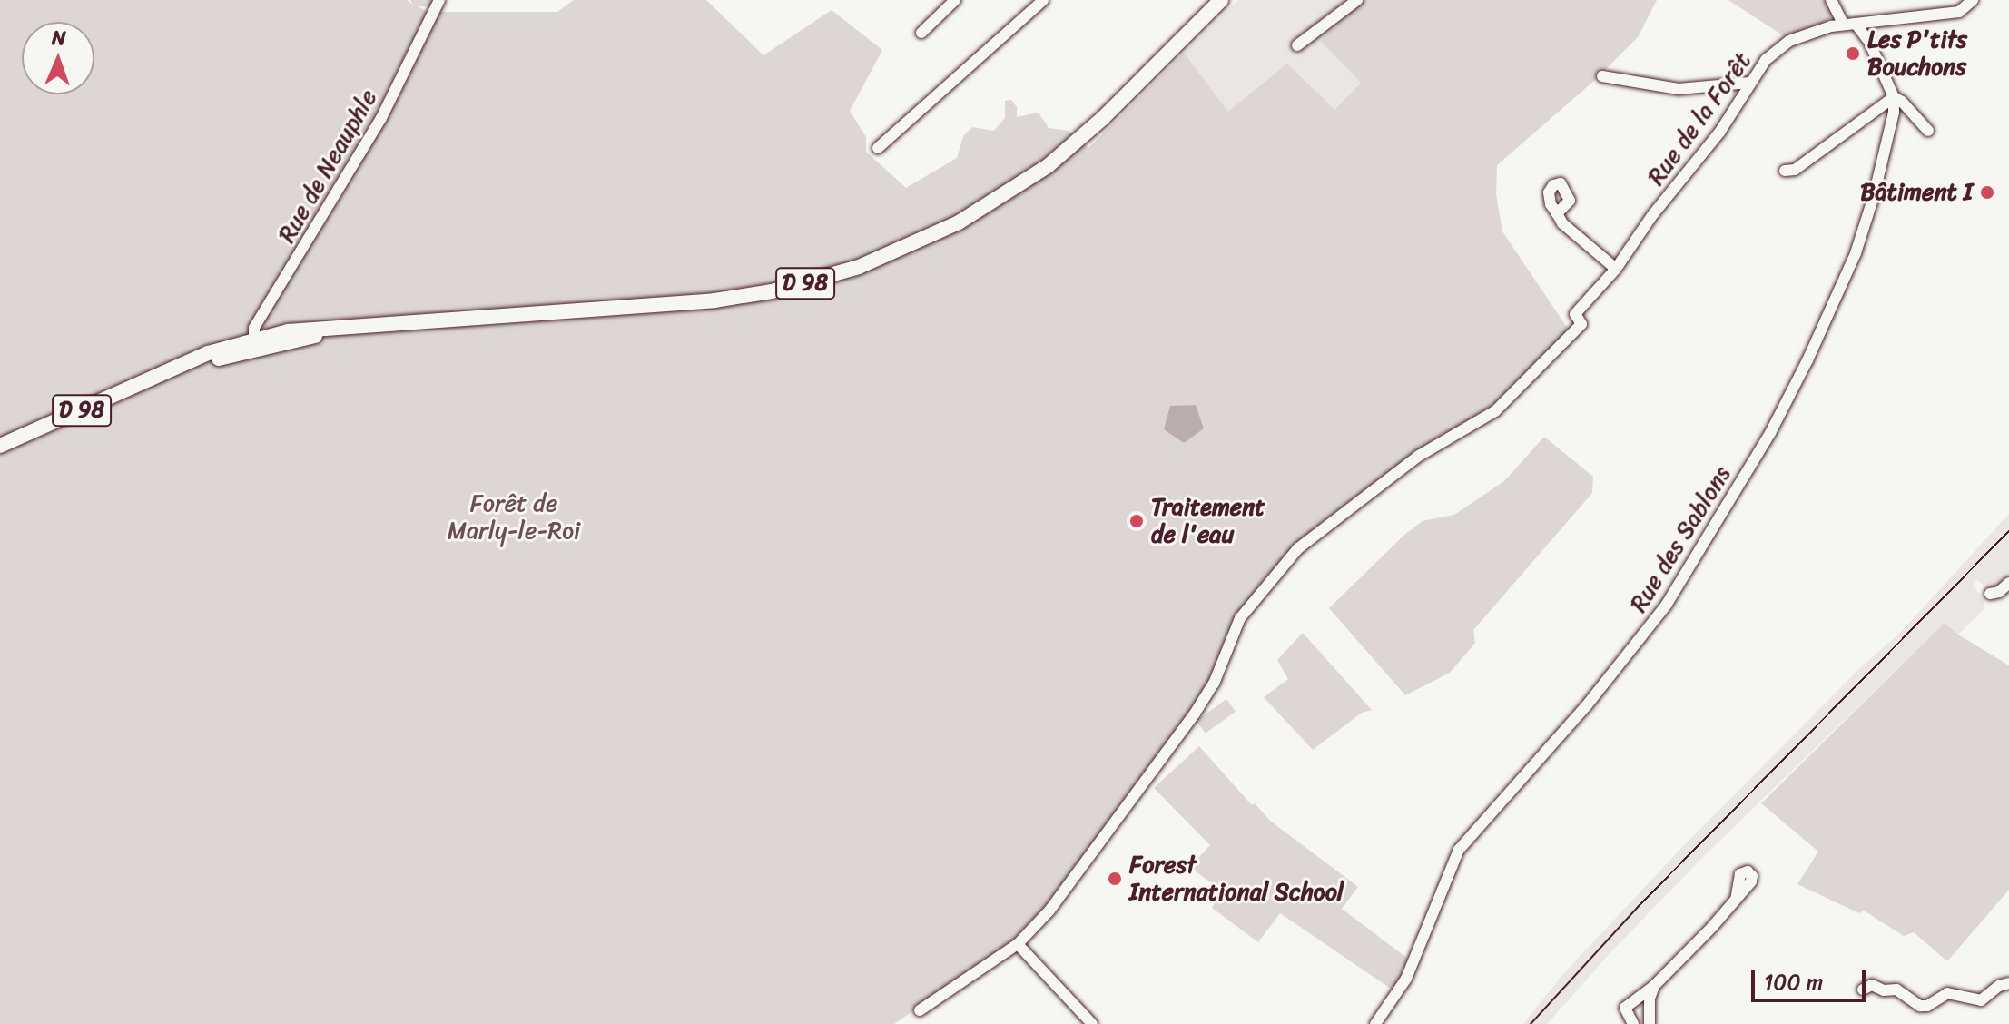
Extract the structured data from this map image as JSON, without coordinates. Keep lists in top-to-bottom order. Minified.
{"streets":{"main road":["D 98"],"street":["Rue de la Forêt","Rue de Neauphle","Rue des Sablons"]},"crossings":[["Rue de Neauphle","D 98"]],"parks":["Forêt de Marly-le-Roi"],"places":["Les P'tits Bouchons","Bâtiment I","Traitement de l'eau","Forest International School"],"scale_bar":"100 m","north":"top"}
